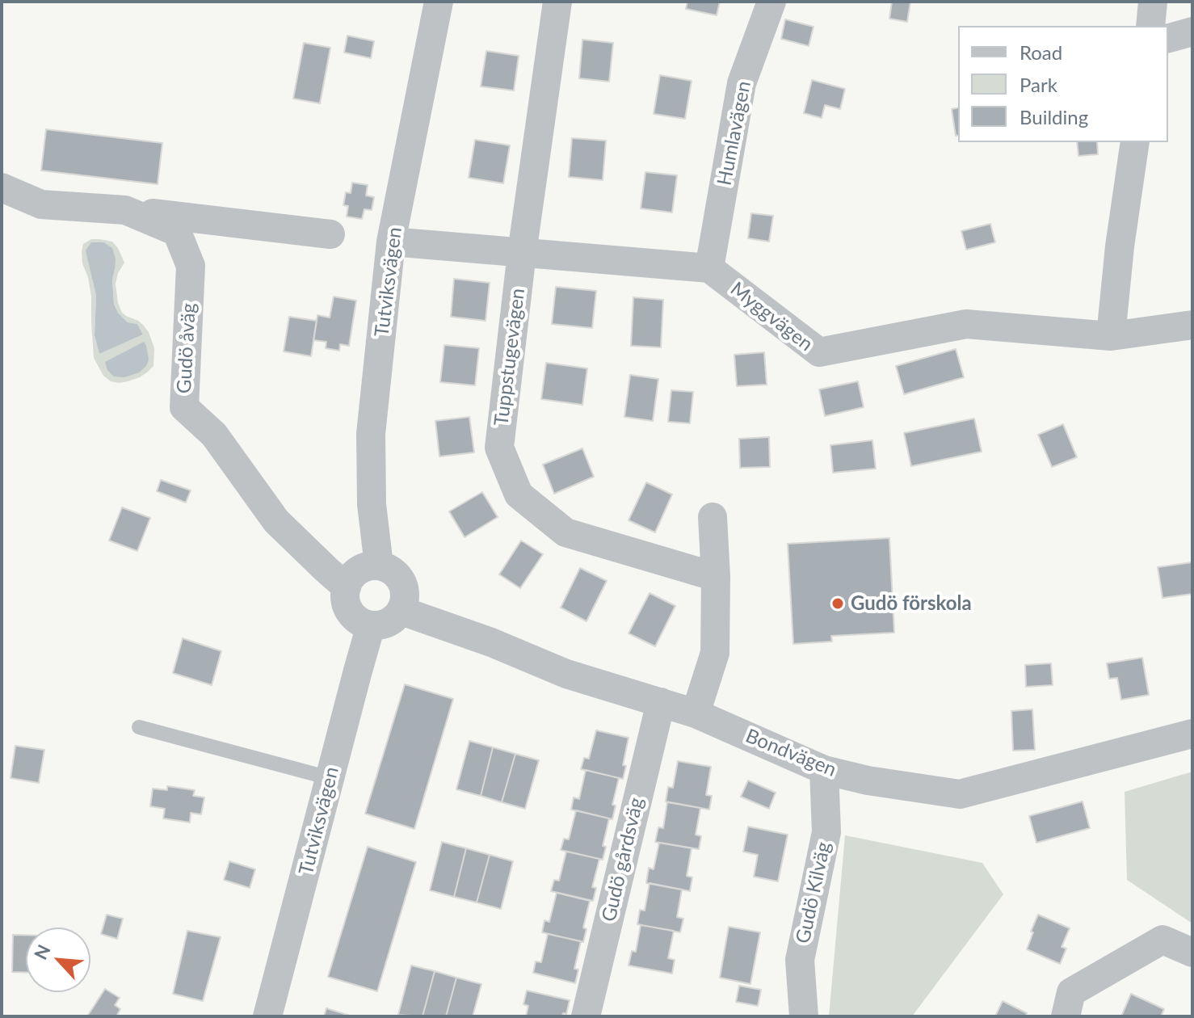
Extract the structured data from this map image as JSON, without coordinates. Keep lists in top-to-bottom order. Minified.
{"streets":{"street":["Humlavägen","Tutviksvägen","Myggvägen","Gudö åväg","Tuppstugevägen","Bondvägen","Gudö gårdsväg","Gudö Kilväg"]},"crossings":[["Humlavägen","Myggvägen"],["Tutviksvägen","Gudö åväg"],["Tutviksvägen","Bondvägen"],["Gudö åväg","Bondvägen"],["Bondvägen","Gudö gårdsväg"],["Bondvägen","Gudö Kilväg"]],"places":["Gudö förskola"],"legend":["Road","Park","Building"],"north":"top left"}
